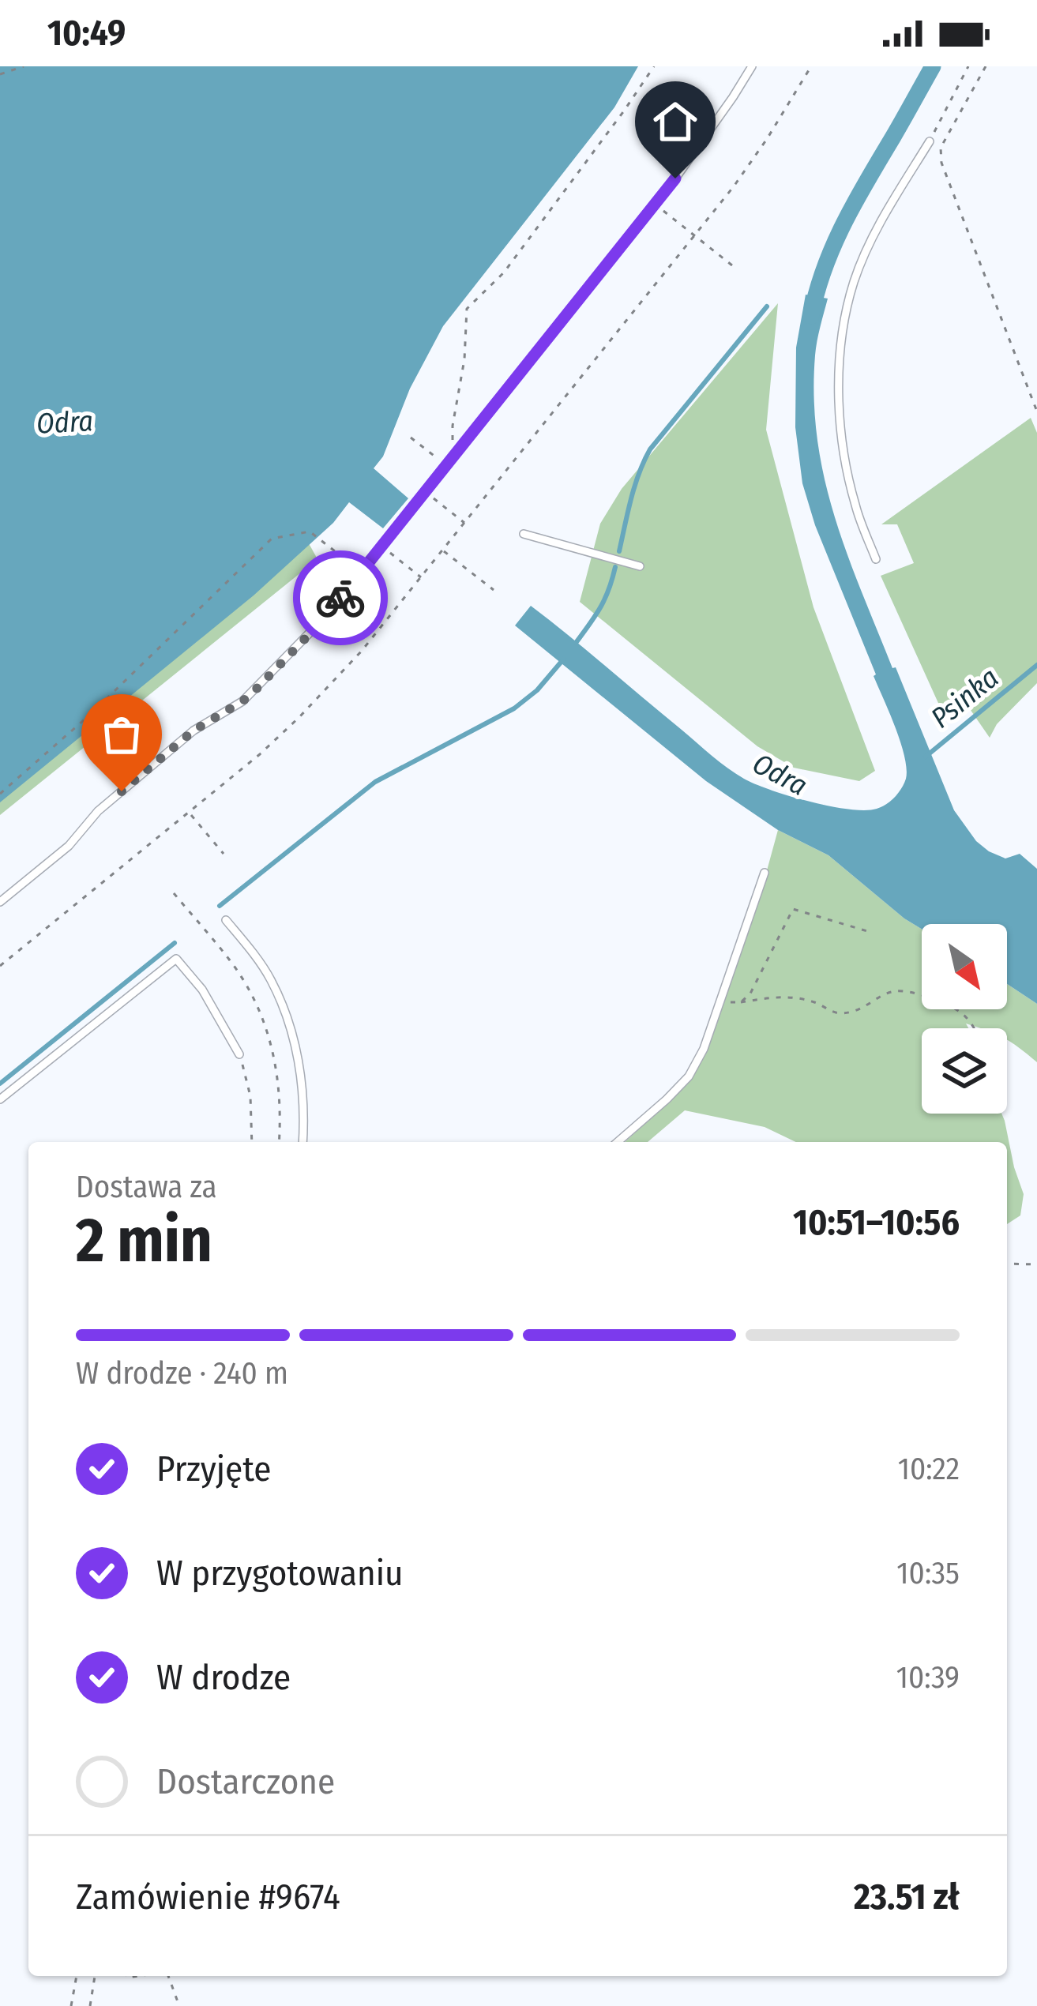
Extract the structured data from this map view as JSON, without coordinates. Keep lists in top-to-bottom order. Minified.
{"water":["Odra","Psinka"],"north":"bottom right","page":{"status":"10:49","heading":["2 min","Dostawa za","10:51–10:56"],"panel":["Zamówienie #9674","23.51 zł"],"bar":"W drodze · 240 m","list":[["Przyjęte","10:22"],["W przygotowaniu","10:35"],["W drodze","10:39"],"Dostarczone"]}}
